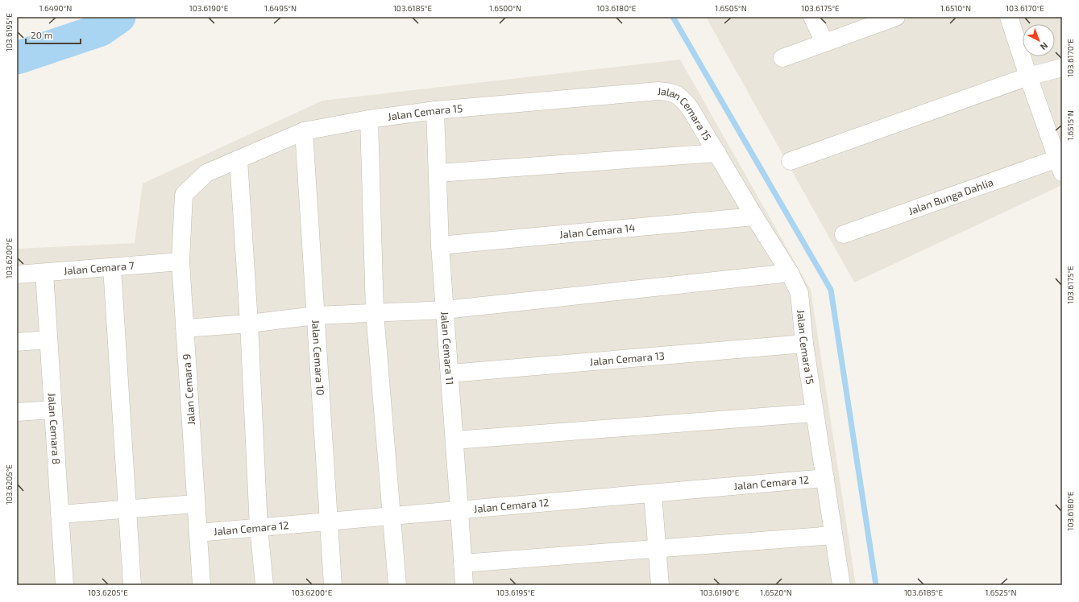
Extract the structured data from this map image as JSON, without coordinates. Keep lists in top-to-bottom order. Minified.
{"streets":{"street":["Jalan Cemara 15","Jalan Bunga Dahlia","Jalan Cemara 14","Jalan Cemara 7","Jalan Cemara 11","Jalan Cemara 10","Jalan Cemara 13","Jalan Cemara 9","Jalan Cemara 8","Jalan Cemara 12"]},"crossings":[["Jalan Cemara 15","Jalan Cemara 14"],["Jalan Cemara 15","Jalan Cemara 11"],["Jalan Cemara 15","Jalan Cemara 10"],["Jalan Cemara 15","Jalan Cemara 13"],["Jalan Cemara 15","Jalan Cemara 9"],["Jalan Cemara 15","Jalan Cemara 12"],["Jalan Cemara 14","Jalan Cemara 11"],["Jalan Cemara 7","Jalan Cemara 9"],["Jalan Cemara 7","Jalan Cemara 8"],["Jalan Cemara 11","Jalan Cemara 13"],["Jalan Cemara 11","Jalan Cemara 12"],["Jalan Cemara 10","Jalan Cemara 12"],["Jalan Cemara 9","Jalan Cemara 12"]],"scale_bar":"20 m","north":"bottom right","coordinates":["1.6490°N","103.6190°E","1.6495°N","103.6185°E","1.6500°N","103.6180°E","1.6505°N","103.6175°E","1.6510°N","103.6170°E","103.6195°E","1.6515°N","103.6200°E","103.6205°E","1.6520°N","1.6525°N"]}
